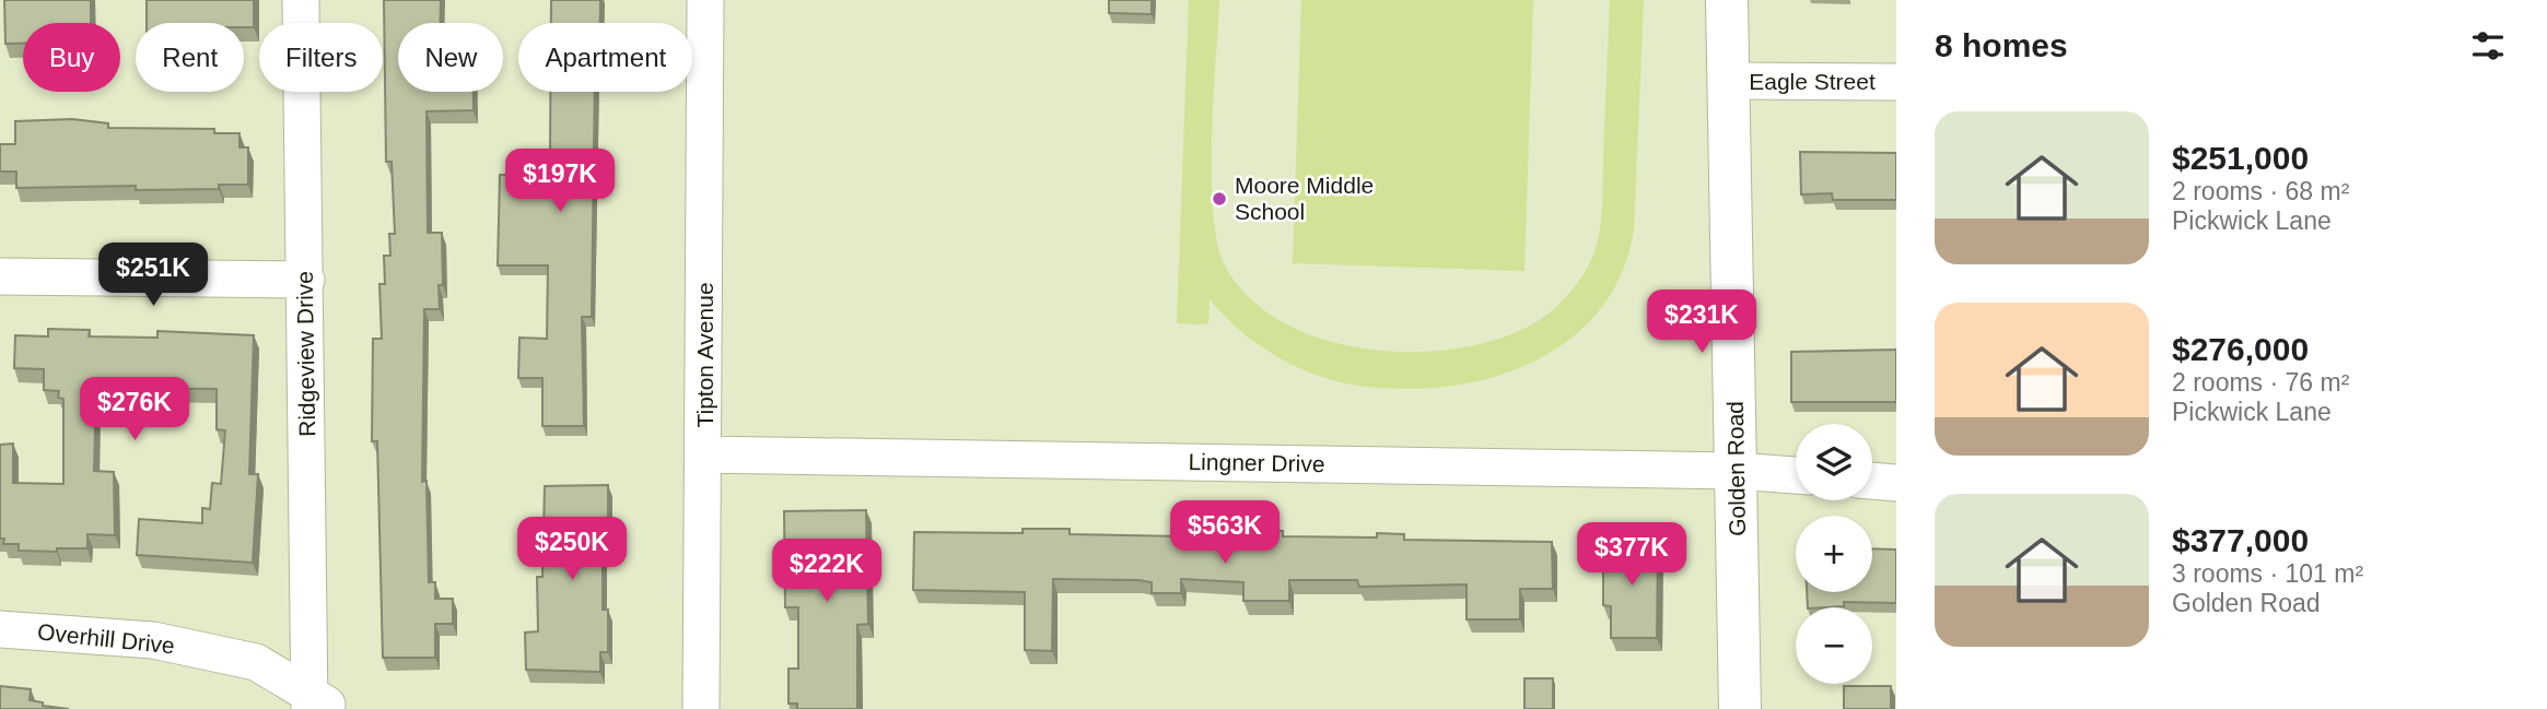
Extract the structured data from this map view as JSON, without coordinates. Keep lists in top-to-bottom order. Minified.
{"streets":{"street":["Eagle Street","Ridgeview Drive","Tipton Avenue","Lingner Drive","Golden Road","Overhill Drive"]},"crossings":[["Eagle Street","Golden Road"],["Ridgeview Drive","Overhill Drive"],["Tipton Avenue","Lingner Drive"],["Lingner Drive","Golden Road"]],"places":["Moore Middle School"],"page":{"heading":"8 homes","chip":["Buy","Rent","Filters","New","Apartment"],"list":[{"name":"$251,000","note":"2 rooms · 68 m² · Pickwick Lane"},{"name":"$276,000","note":"2 rooms · 76 m² · Pickwick Lane"},{"name":"$377,000","note":"3 rooms · 101 m² · Golden Road"}],"price":["$197K","$251K","$231K","$276K","$563K","$250K","$377K","$222K"],"map_buttons":["+","−"]}}
